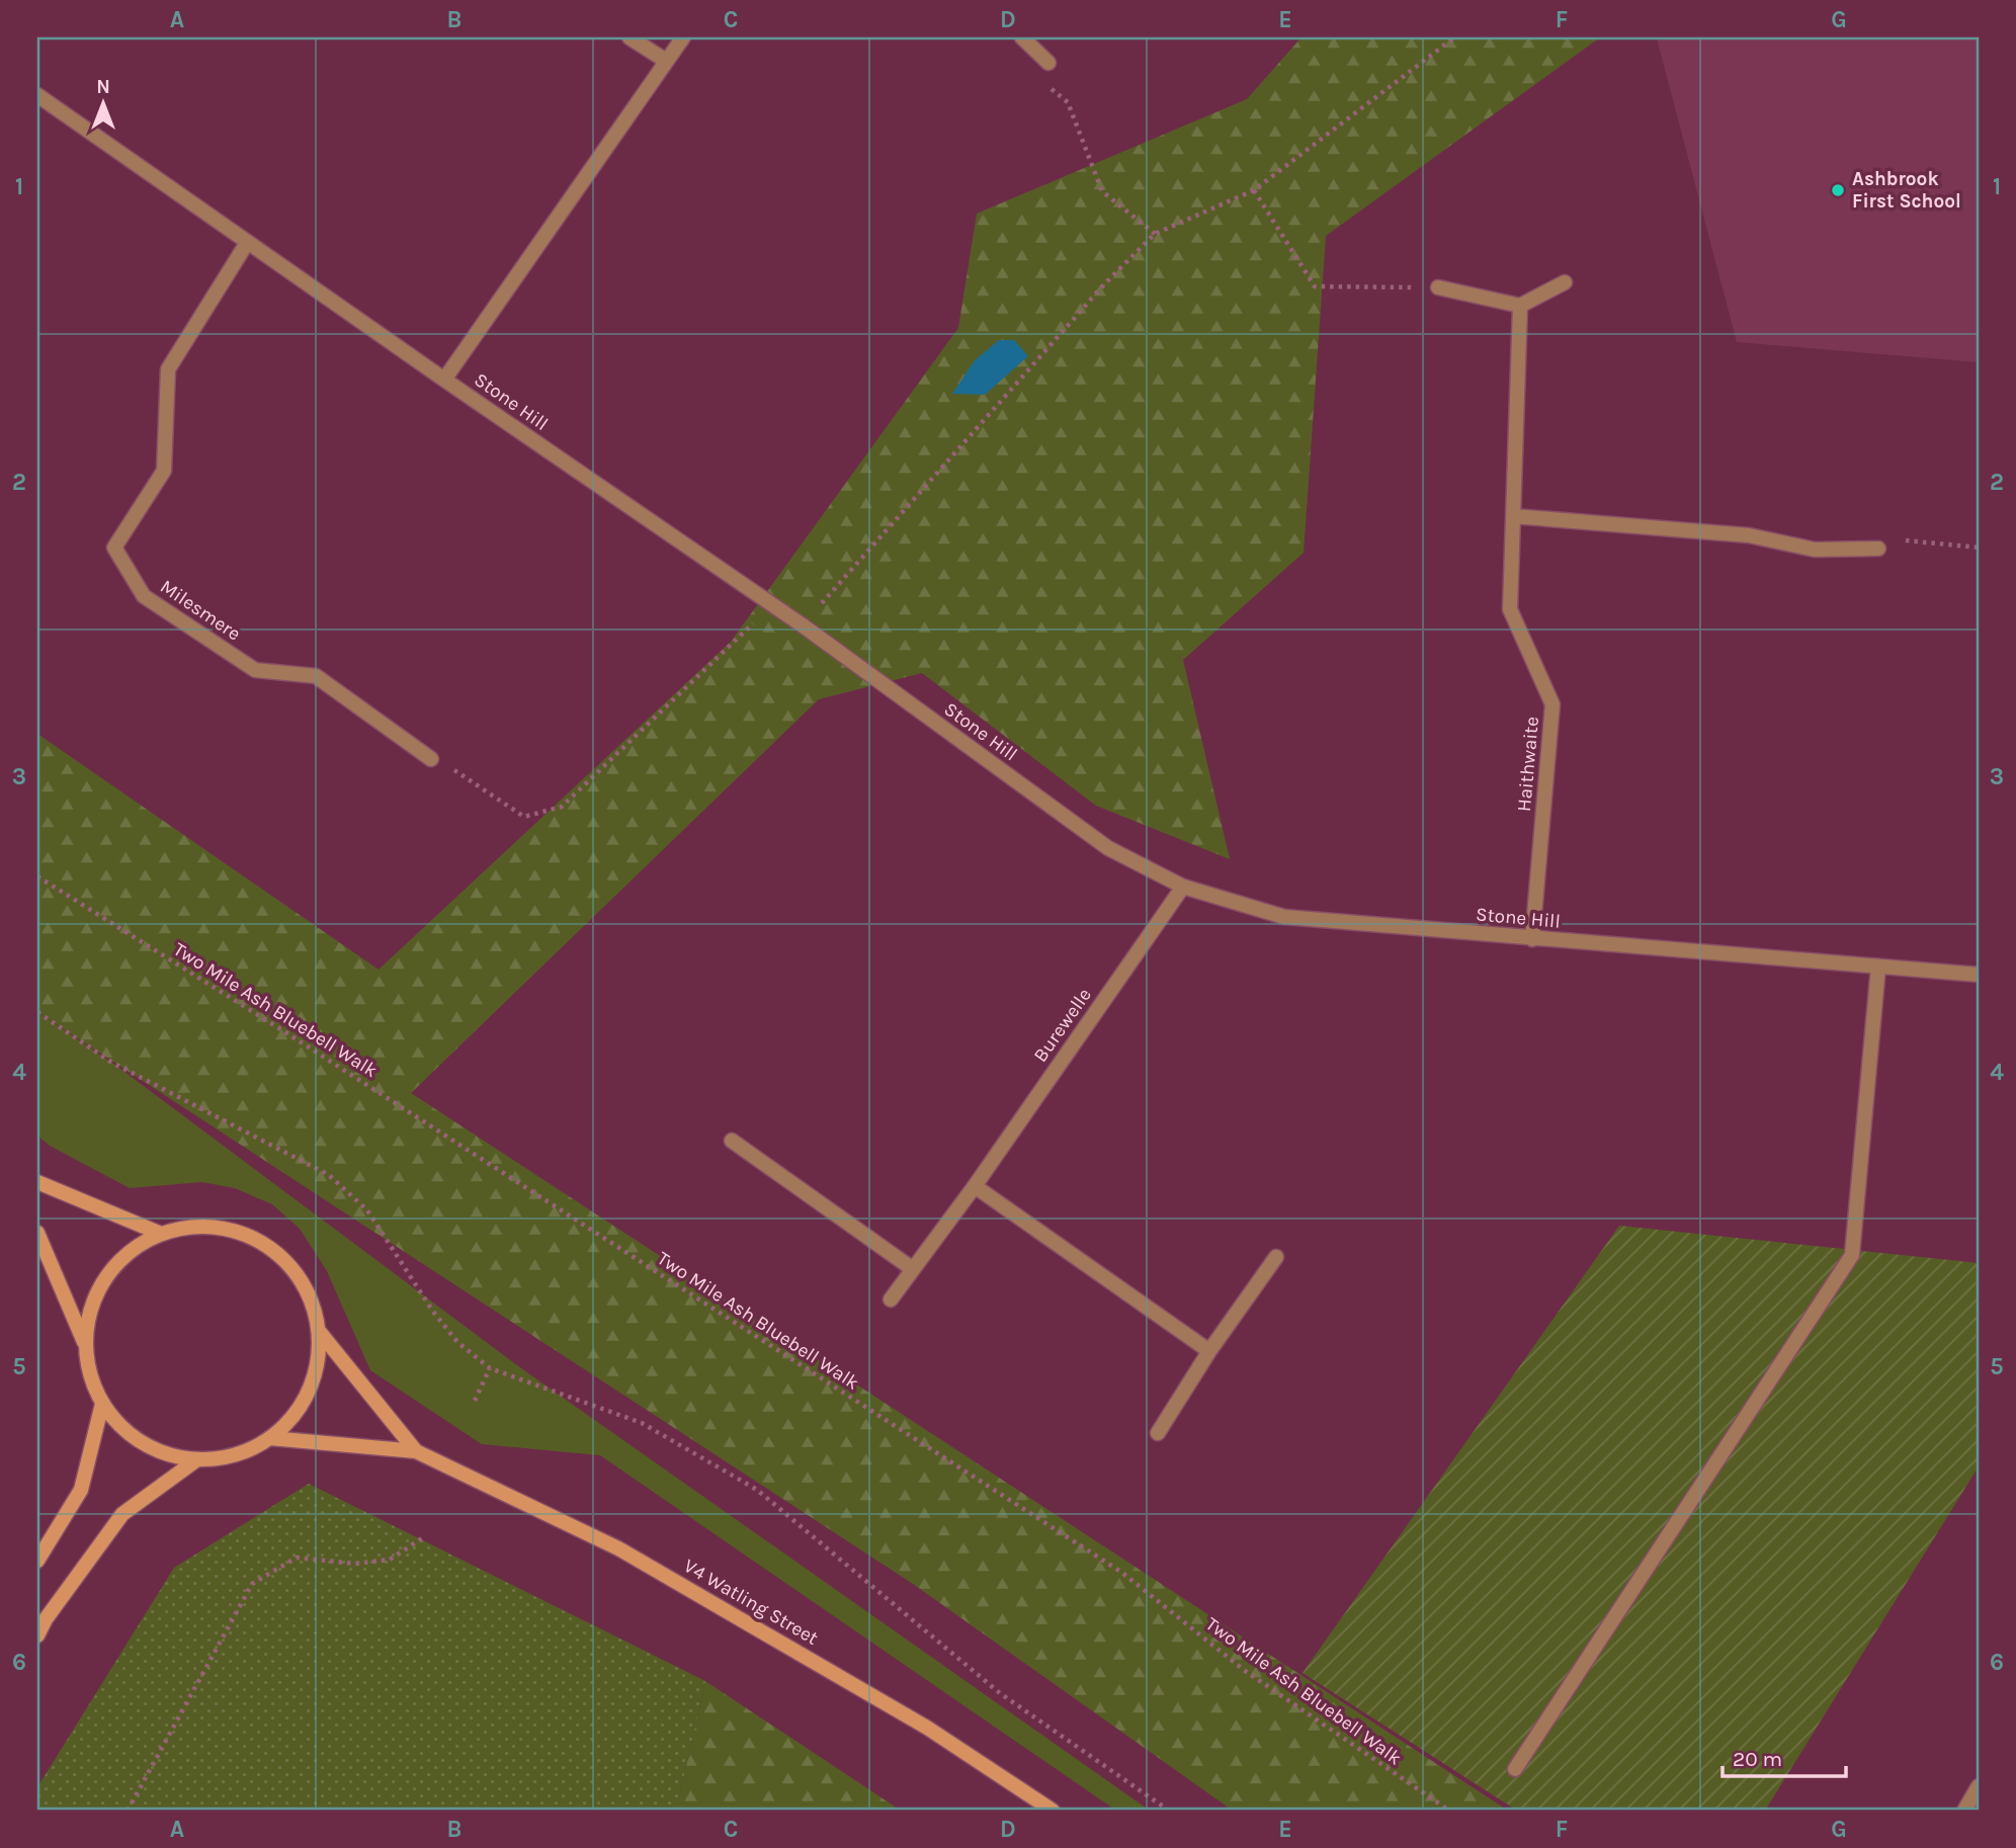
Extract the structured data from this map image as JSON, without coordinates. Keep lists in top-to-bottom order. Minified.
{"streets":{"street":["Stone Hill","Milesmere","Haithwaite","Burewelle","V4 Watling Street"],"path":["Two Mile Ash Bluebell Walk"]},"crossings":[["Stone Hill","Haithwaite"],["Stone Hill","Burewelle"]],"places":["Ashbrook First School"],"scale_bar":"20 m","north":"top","grid":{"columns":["A","B","C","D","E","F","G"],"rows":["1","2","3","4","5","6"]}}
